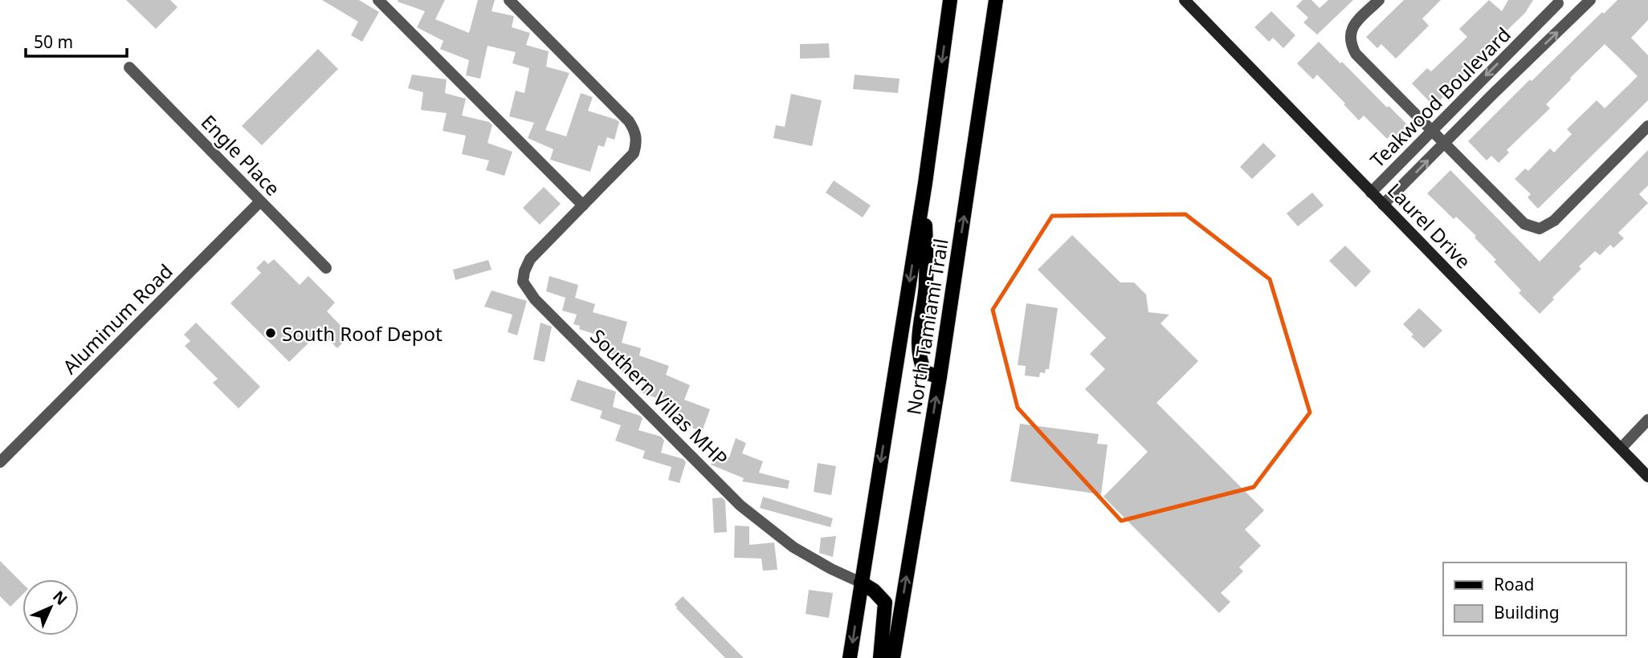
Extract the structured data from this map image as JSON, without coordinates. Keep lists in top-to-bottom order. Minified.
{"streets":{"main road":["North Tamiami Trail"],"street":["Teakwood Boulevard","Engle Place","Laurel Drive","Aluminum Road","Southern Villas MHP"]},"crossings":[["Teakwood Boulevard","Laurel Drive"],["Engle Place","Aluminum Road"],["North Tamiami Trail","Southern Villas MHP"]],"places":["South Roof Depot"],"legend":["Road","Building"],"scale_bar":"50 m","north":"top right"}
